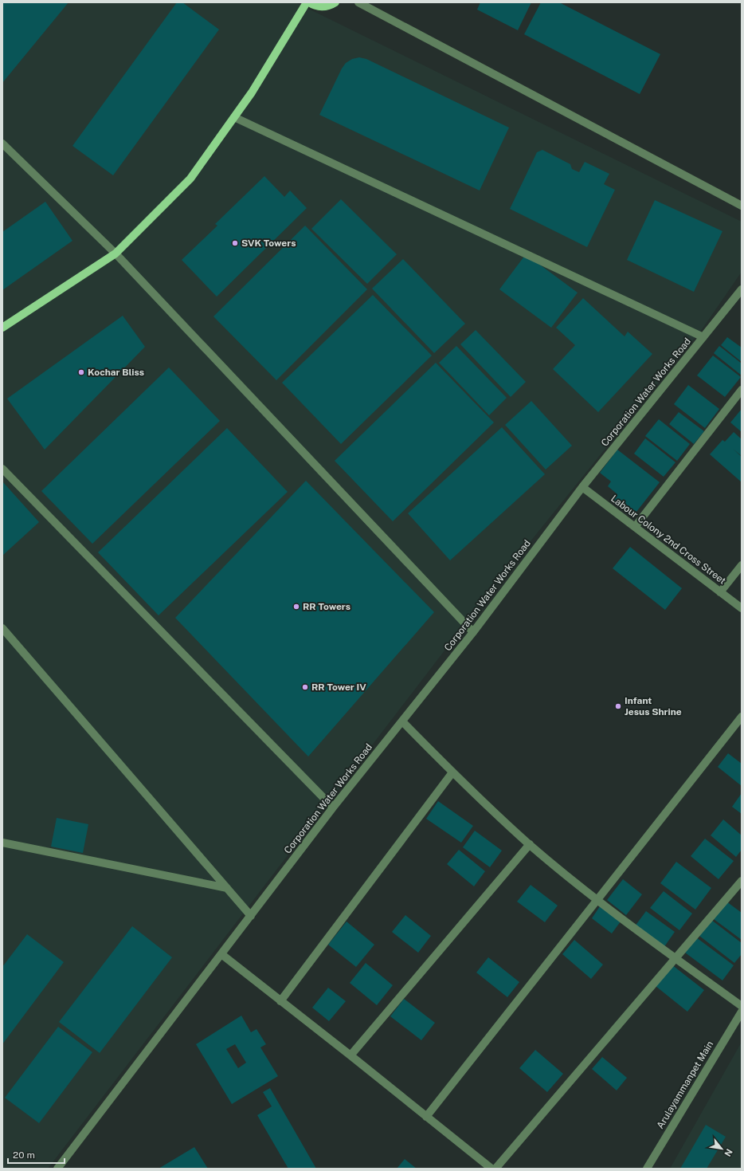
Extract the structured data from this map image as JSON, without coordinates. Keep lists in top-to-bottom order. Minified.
{"streets":{"street":["Corporation Water Works Road","Labour Colony 2nd Cross Street","Arulayammanpet Main"]},"crossings":[["Corporation Water Works Road","Labour Colony 2nd Cross Street"]],"places":["SVK Towers","Kochar Bliss","RR Towers","RR Tower IV","Infant Jesus Shrine"],"scale_bar":"20 m","north":"bottom right"}
